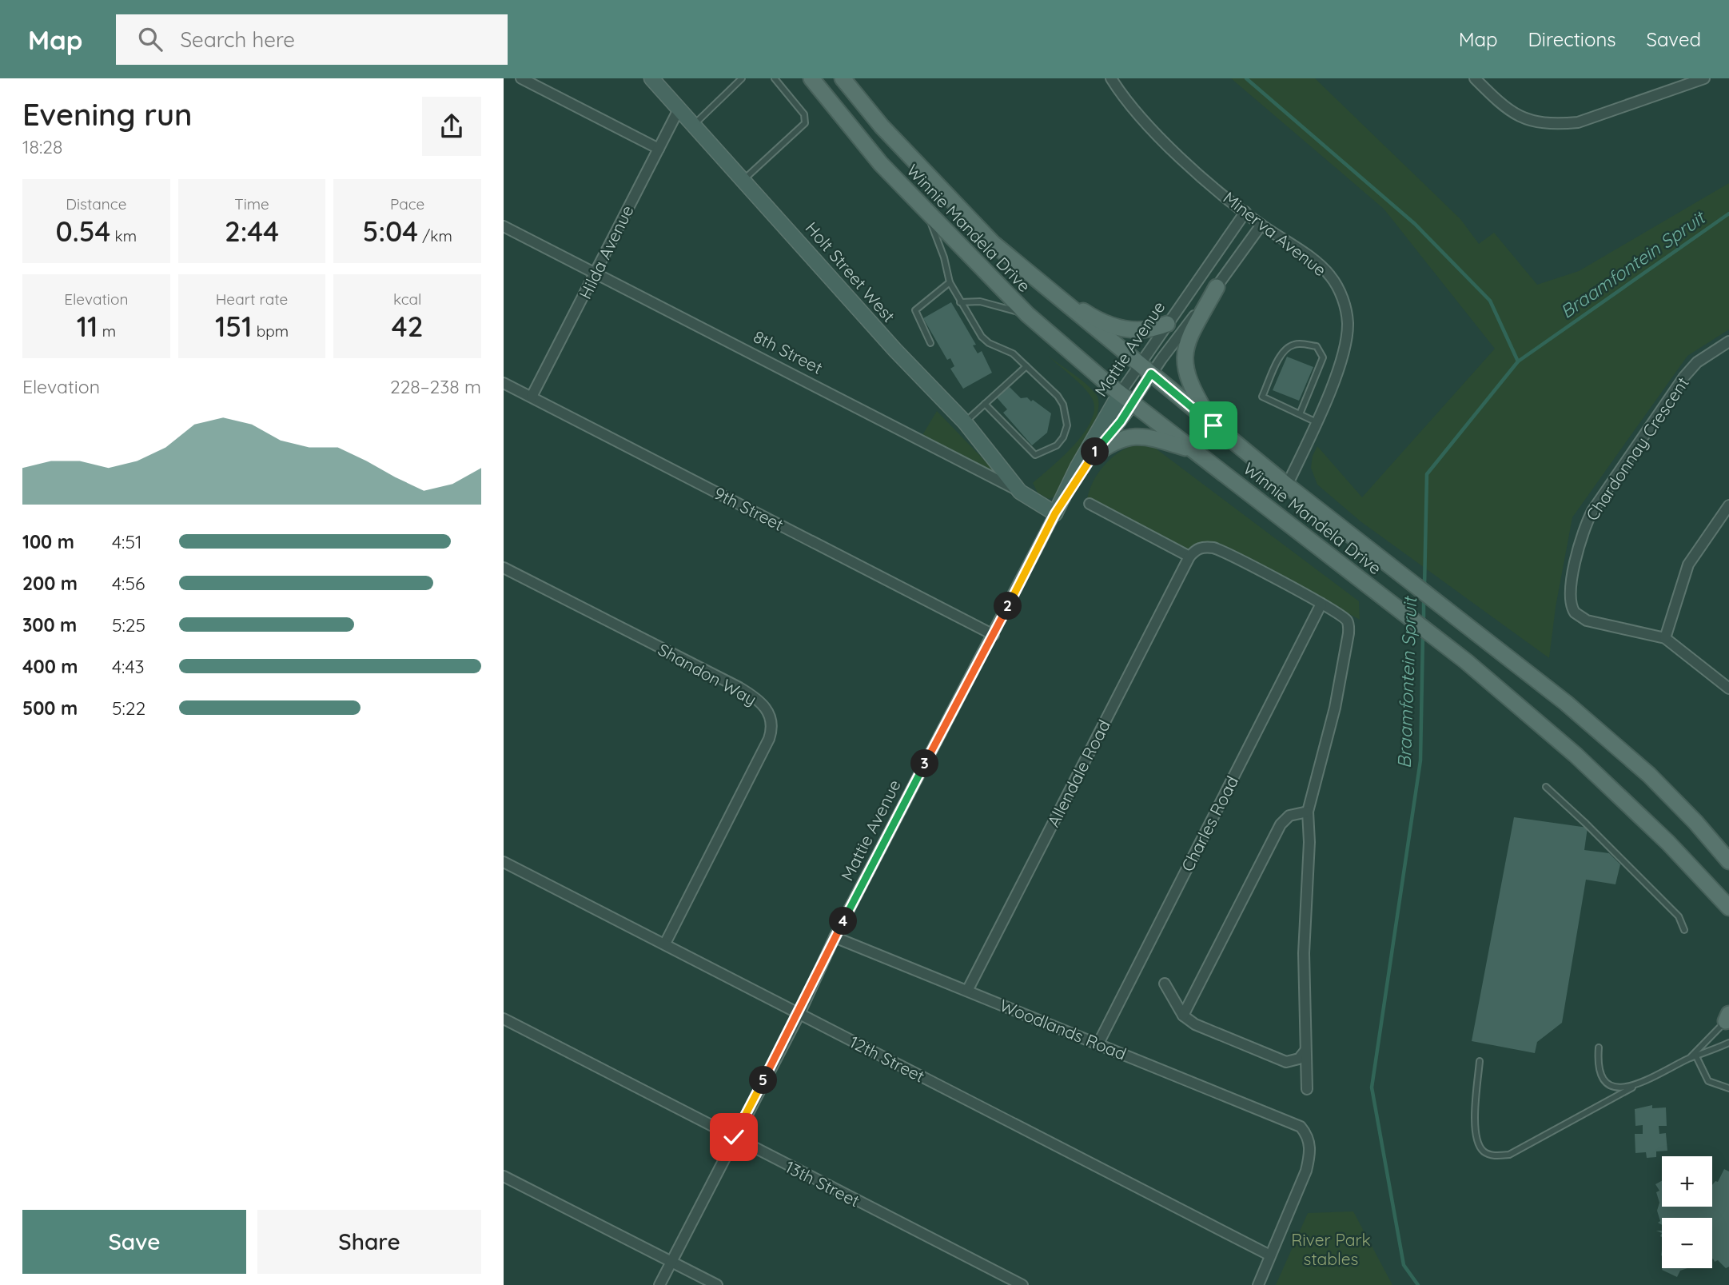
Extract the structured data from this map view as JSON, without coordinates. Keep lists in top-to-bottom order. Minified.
{"streets":{"main road":["Winnie Mandela Drive"],"street":["Minerva Avenue","Hilda Avenue","Holt Street West","Mattie Avenue","8th Street","Chardonnay Crescent","9th Street","Shandon Way","Allendale Road","Charles Road","Woodlands Road","12th Street","13th Street"]},"crossings":[["Winnie Mandela Drive","Minerva Avenue"],["Winnie Mandela Drive","Mattie Avenue"],["Minerva Avenue","Mattie Avenue"],["Hilda Avenue","Holt Street West"],["Hilda Avenue","8th Street"],["Hilda Avenue","9th Street"],["Holt Street West","8th Street"],["Mattie Avenue","8th Street"],["Mattie Avenue","9th Street"],["Mattie Avenue","Woodlands Road"],["Mattie Avenue","12th Street"],["Mattie Avenue","13th Street"],["Shandon Way","12th Street"],["Allendale Road","Woodlands Road"],["Charles Road","Woodlands Road"],["Woodlands Road","12th Street"]],"water":["Braamfontein Spruit"],"parks":["River Park stables"],"page":{"header":"Map","search":"Search here","nav":["Map","Directions","Saved"],"heading":["Evening run","18:28"],"stats":[["Distance","0.54 km"],["Time","2:44"],["Pace","5:04 /km"],["Elevation","11 m"],["Heart rate","151 bpm"],["kcal","42"]],"chart":["Elevation","228–238 m"],"pins":["1","2","3","4","5"],"list":[{"name":"100 m","note":"4:51"},{"name":"200 m","note":"4:56"},{"name":"300 m","note":"5:25"},{"name":"400 m","note":"4:43"},{"name":"500 m","note":"5:22"}],"map_buttons":["+","−"],"buttons":["Save","Share"]}}
